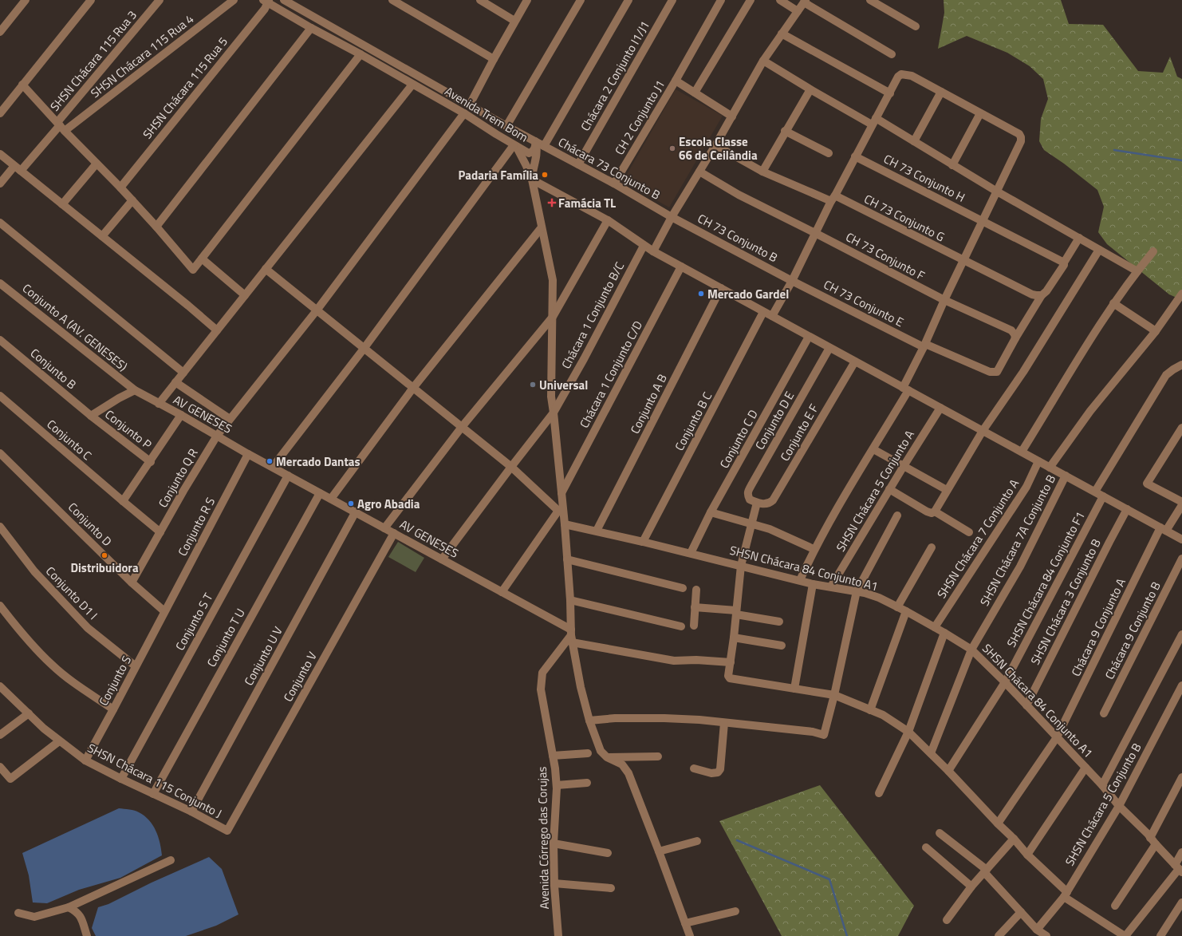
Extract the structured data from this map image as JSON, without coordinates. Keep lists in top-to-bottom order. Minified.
{"streets":{"street":["SHSN Chácara 115 Rua 4","SHSN Chácara 115 Rua 3","Chácara 2 Conjunto I1/J1","SHSN Chácara 115 Rua 5","Avenida Trem Bom","CH 2 Conjunto J1","Chácara 73 Conjunto B","CH 73 Conjunto H","CH 73 Conjunto G","CH 73 Conjunto B","CH 73 Conjunto F","CH 73 Conjunto E","Chácara 1 Conjunto B/C","Conjunto A (AV. GENESES)","Conjunto B","Chácara 1 Conjunto C/D","Conjunto A B","AV GENESES","Conjunto D E","Conjunto B C","Conjunto P","Conjunto E F","Conjunto C D","Conjunto C","Conjunto Q R","SHSN Chácara 5 Conjunto A","Conjunto D","Conjunto R S","SHSN Chácara 7 Conjunto A","SHSN Chácara 7A Conjunto B","SHSN Chácara 84 Conjunto A1","SHSN Chácara 84 Conjunto F1","Conjunto D1 I","SHSN Chácara 3 Conjunto B","Conjunto S T","Chácara 9 Conjunto A","Chácara 9 Conjunto B","Conjunto T U","Conjunto U V","Conjunto V","Conjunto S","SHSN Chácara 115 Conjunto J","SHSN Chácara 5 Conjunto B","Avenida Córrego das Corujas"]},"crossings":[["SHSN Chácara 115 Rua 4","SHSN Chácara 115 Rua 3"],["Chácara 2 Conjunto I1/J1","Chácara 73 Conjunto B"],["SHSN Chácara 115 Rua 5","Avenida Trem Bom"],["Avenida Trem Bom","Chácara 73 Conjunto B"],["Avenida Trem Bom","Conjunto Q R"],["CH 2 Conjunto J1","Chácara 73 Conjunto B"],["Chácara 73 Conjunto B","CH 73 Conjunto B"],["CH 73 Conjunto B","CH 73 Conjunto E"],["CH 73 Conjunto F","CH 73 Conjunto E"],["Chácara 1 Conjunto B/C","AV GENESES"],["Conjunto B","Conjunto P"],["Conjunto A B","SHSN Chácara 84 Conjunto A1"],["AV GENESES","Conjunto Q R"],["AV GENESES","Conjunto R S"],["AV GENESES","Conjunto S T"],["AV GENESES","Conjunto T U"],["AV GENESES","Conjunto U V"],["AV GENESES","Conjunto V"],["AV GENESES","Avenida Córrego das Corujas"],["Conjunto D E","Conjunto E F"],["Conjunto B C","SHSN Chácara 84 Conjunto A1"],["Conjunto C D","SHSN Chácara 84 Conjunto A1"],["Conjunto C","Conjunto Q R"],["Conjunto Q R","Conjunto D"],["SHSN Chácara 5 Conjunto A","SHSN Chácara 84 Conjunto A1"],["Conjunto D","Conjunto R S"],["Conjunto D","Conjunto S"],["Conjunto R S","Conjunto S"],["SHSN Chácara 7 Conjunto A","SHSN Chácara 84 Conjunto A1"],["SHSN Chácara 7A Conjunto B","SHSN Chácara 84 Conjunto A1"],["SHSN Chácara 84 Conjunto A1","SHSN Chácara 84 Conjunto F1"],["SHSN Chácara 84 Conjunto A1","SHSN Chácara 3 Conjunto B"],["SHSN Chácara 84 Conjunto A1","Chácara 9 Conjunto A"],["SHSN Chácara 84 Conjunto A1","SHSN Chácara 5 Conjunto B"],["Conjunto D1 I","Conjunto S"],["Conjunto S T","SHSN Chácara 115 Conjunto J"],["Conjunto T U","SHSN Chácara 115 Conjunto J"],["Conjunto U V","SHSN Chácara 115 Conjunto J"],["Conjunto V","SHSN Chácara 115 Conjunto J"],["Conjunto S","SHSN Chácara 115 Conjunto J"]],"places":{"other":["Escola Classe 66 de Ceilândia","Padaria Família","Mercado Gardel","Universal","Mercado Dantas","Agro Abadia","Distribuidora"],"health":["Famácia TL"]}}
